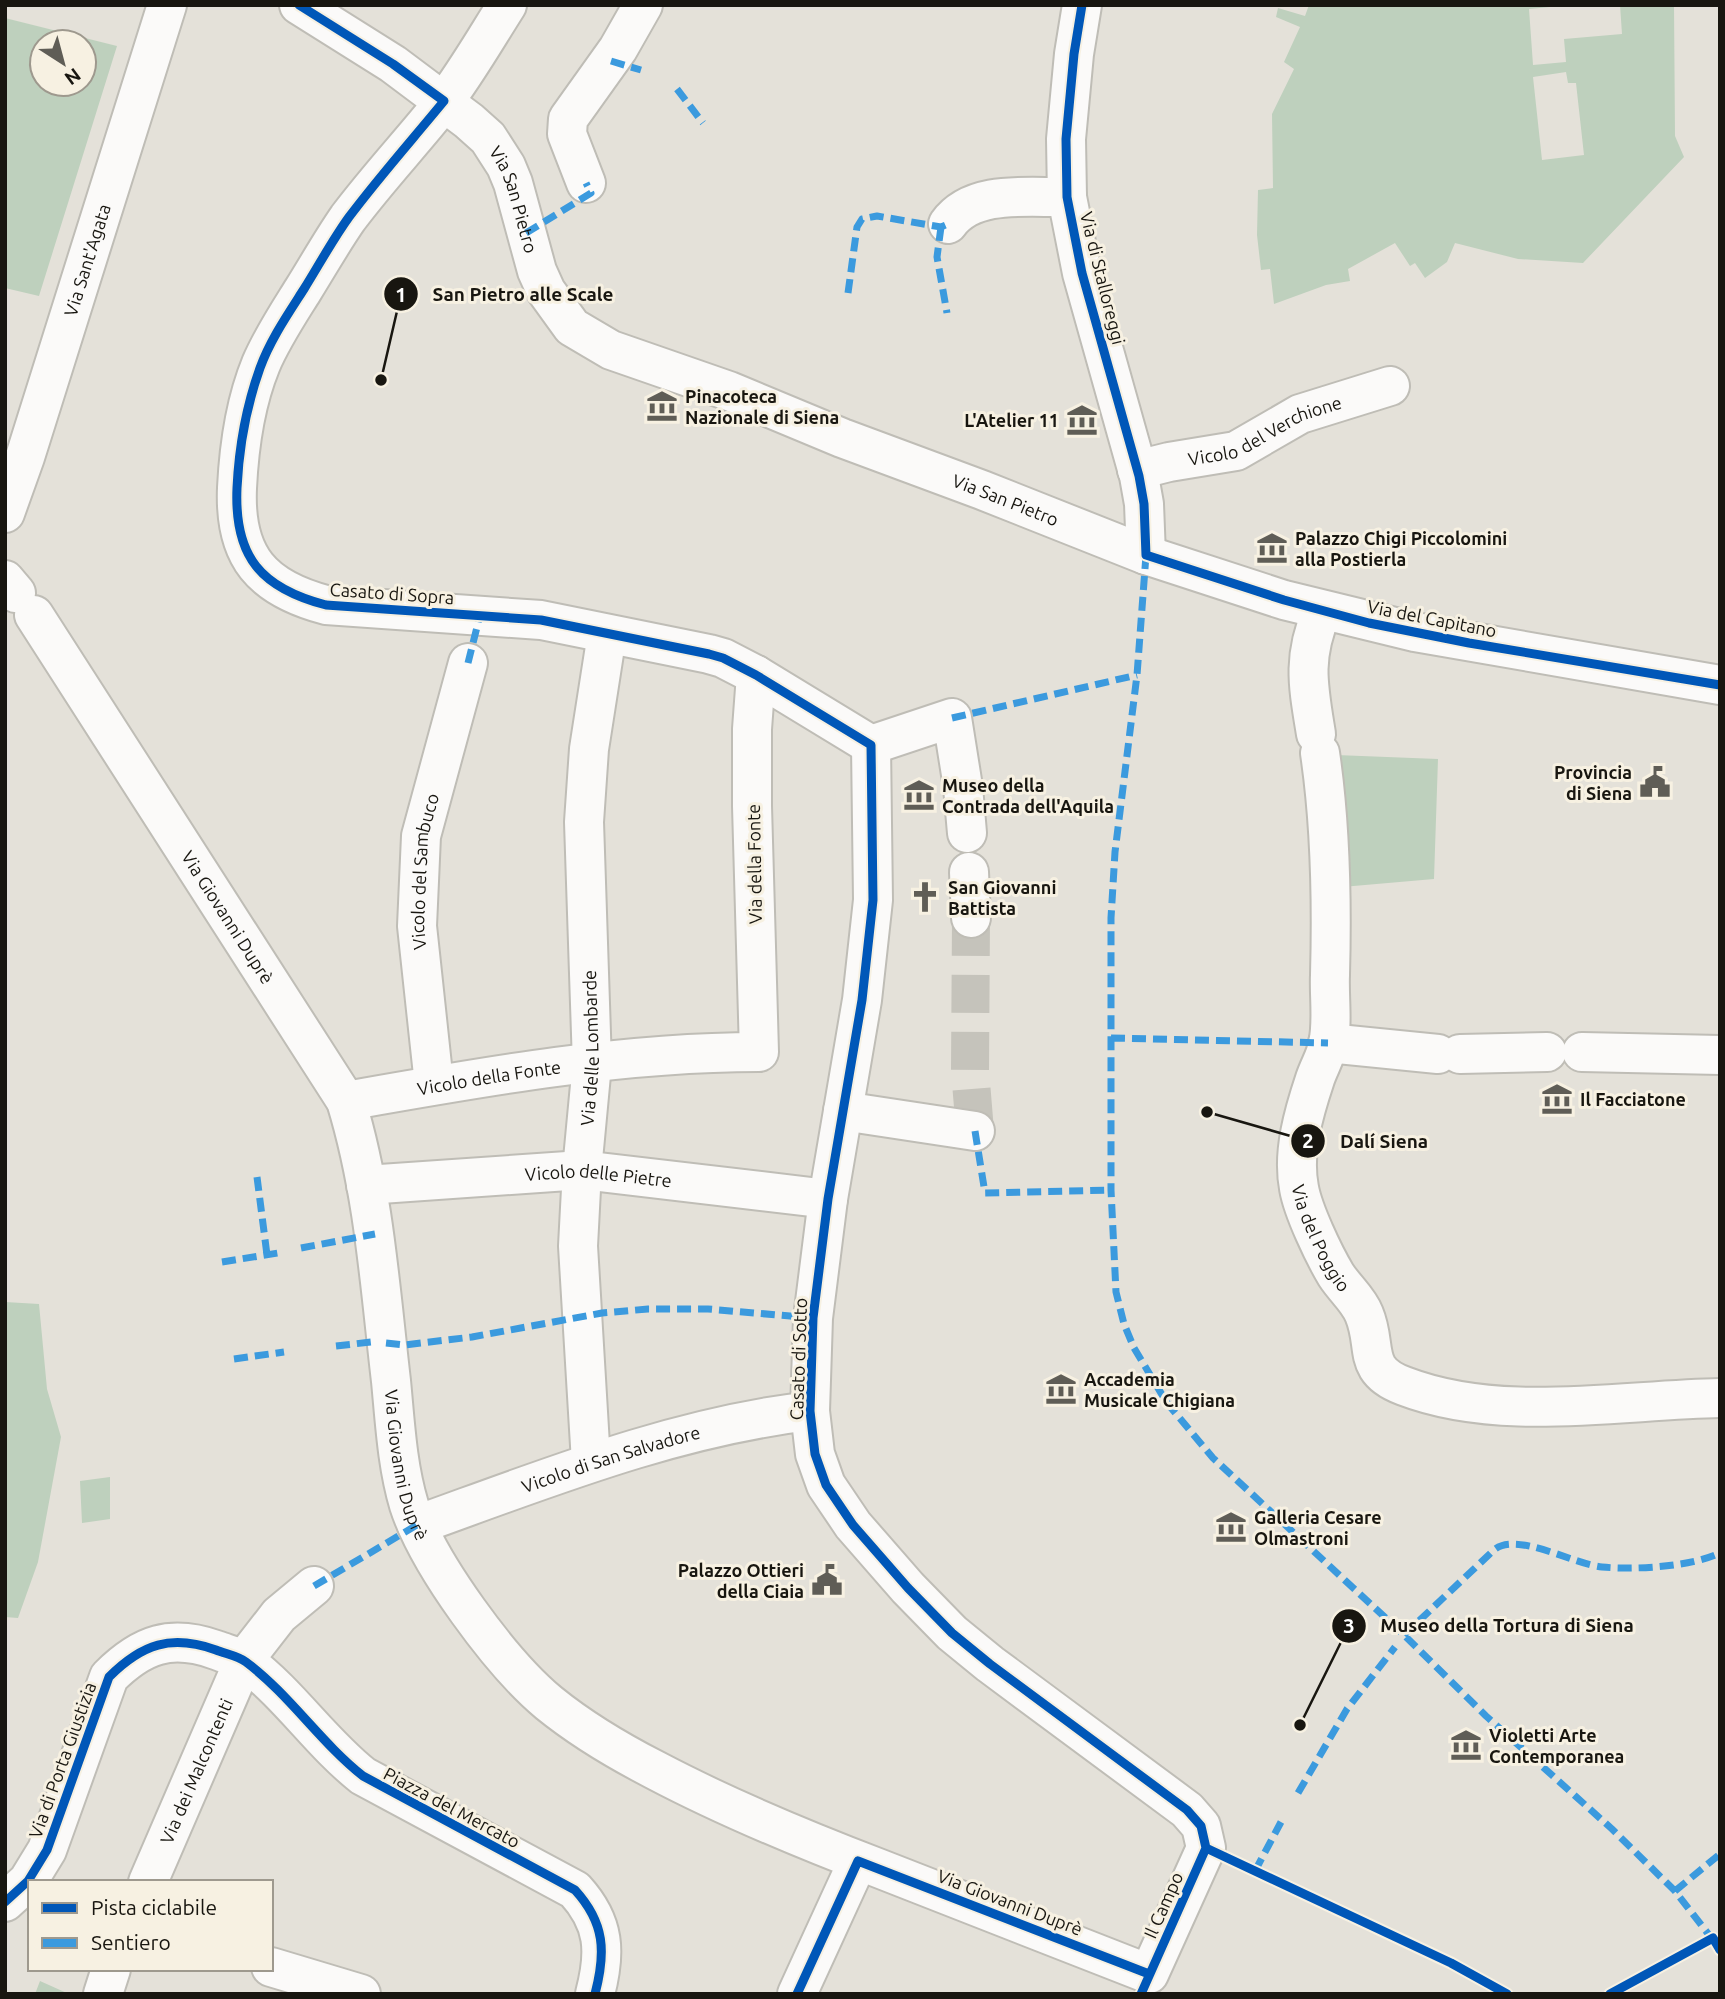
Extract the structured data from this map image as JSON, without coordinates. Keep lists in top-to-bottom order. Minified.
{"streets":{"street":["Via San Pietro","Via Sant'Agata","Via di Stalloreggi","Vicolo del Verchione","Casato di Sopra","Via del Capitano","Via della Fonte","Vicolo del Sambuco","Via Giovanni Duprè","Via delle Lombarde","Vicolo della Fonte","Vicolo delle Pietre","Via del Poggio","Casato di Sotto","Vicolo di San Salvadore","Via di Porta Giustizia","Via dei Malcontenti","Piazza del Mercato","Il Campo"]},"crossings":[["Via San Pietro","Via di Stalloreggi"],["Via San Pietro","Casato di Sopra"],["Via San Pietro","Via del Capitano"],["Via di Stalloreggi","Vicolo del Verchione"],["Via di Stalloreggi","Via del Capitano"],["Casato di Sopra","Via della Fonte"],["Casato di Sopra","Via delle Lombarde"],["Casato di Sopra","Casato di Sotto"],["Via del Capitano","Via del Poggio"],["Via della Fonte","Vicolo della Fonte"],["Vicolo del Sambuco","Vicolo della Fonte"],["Via Giovanni Duprè","Vicolo della Fonte"],["Via Giovanni Duprè","Vicolo delle Pietre"],["Via Giovanni Duprè","Vicolo di San Salvadore"],["Via Giovanni Duprè","Il Campo"],["Via delle Lombarde","Vicolo della Fonte"],["Via delle Lombarde","Vicolo delle Pietre"],["Via delle Lombarde","Vicolo di San Salvadore"],["Vicolo delle Pietre","Casato di Sotto"],["Casato di Sotto","Vicolo di San Salvadore"],["Casato di Sotto","Il Campo"],["Via di Porta Giustizia","Via dei Malcontenti"],["Via di Porta Giustizia","Piazza del Mercato"],["Via dei Malcontenti","Piazza del Mercato"]],"places":{"other":["San Pietro alle Scale","Dalí Siena","Museo della Tortura di Siena"],"museum":["Pinacoteca Nazionale di Siena","L'Atelier 11","Palazzo Chigi Piccolomini alla Postierla","Museo della Contrada dell'Aquila","Il Facciatone","Accademia Musicale Chigiana","Galleria Cesare Olmastroni","Violetti Arte Contemporanea"],"public building":["Provincia di Siena","Palazzo Ottieri della Ciaia"],"church":["San Giovanni Battista"]},"legend":["Pista ciclabile","Sentiero"],"north":"bottom right"}
